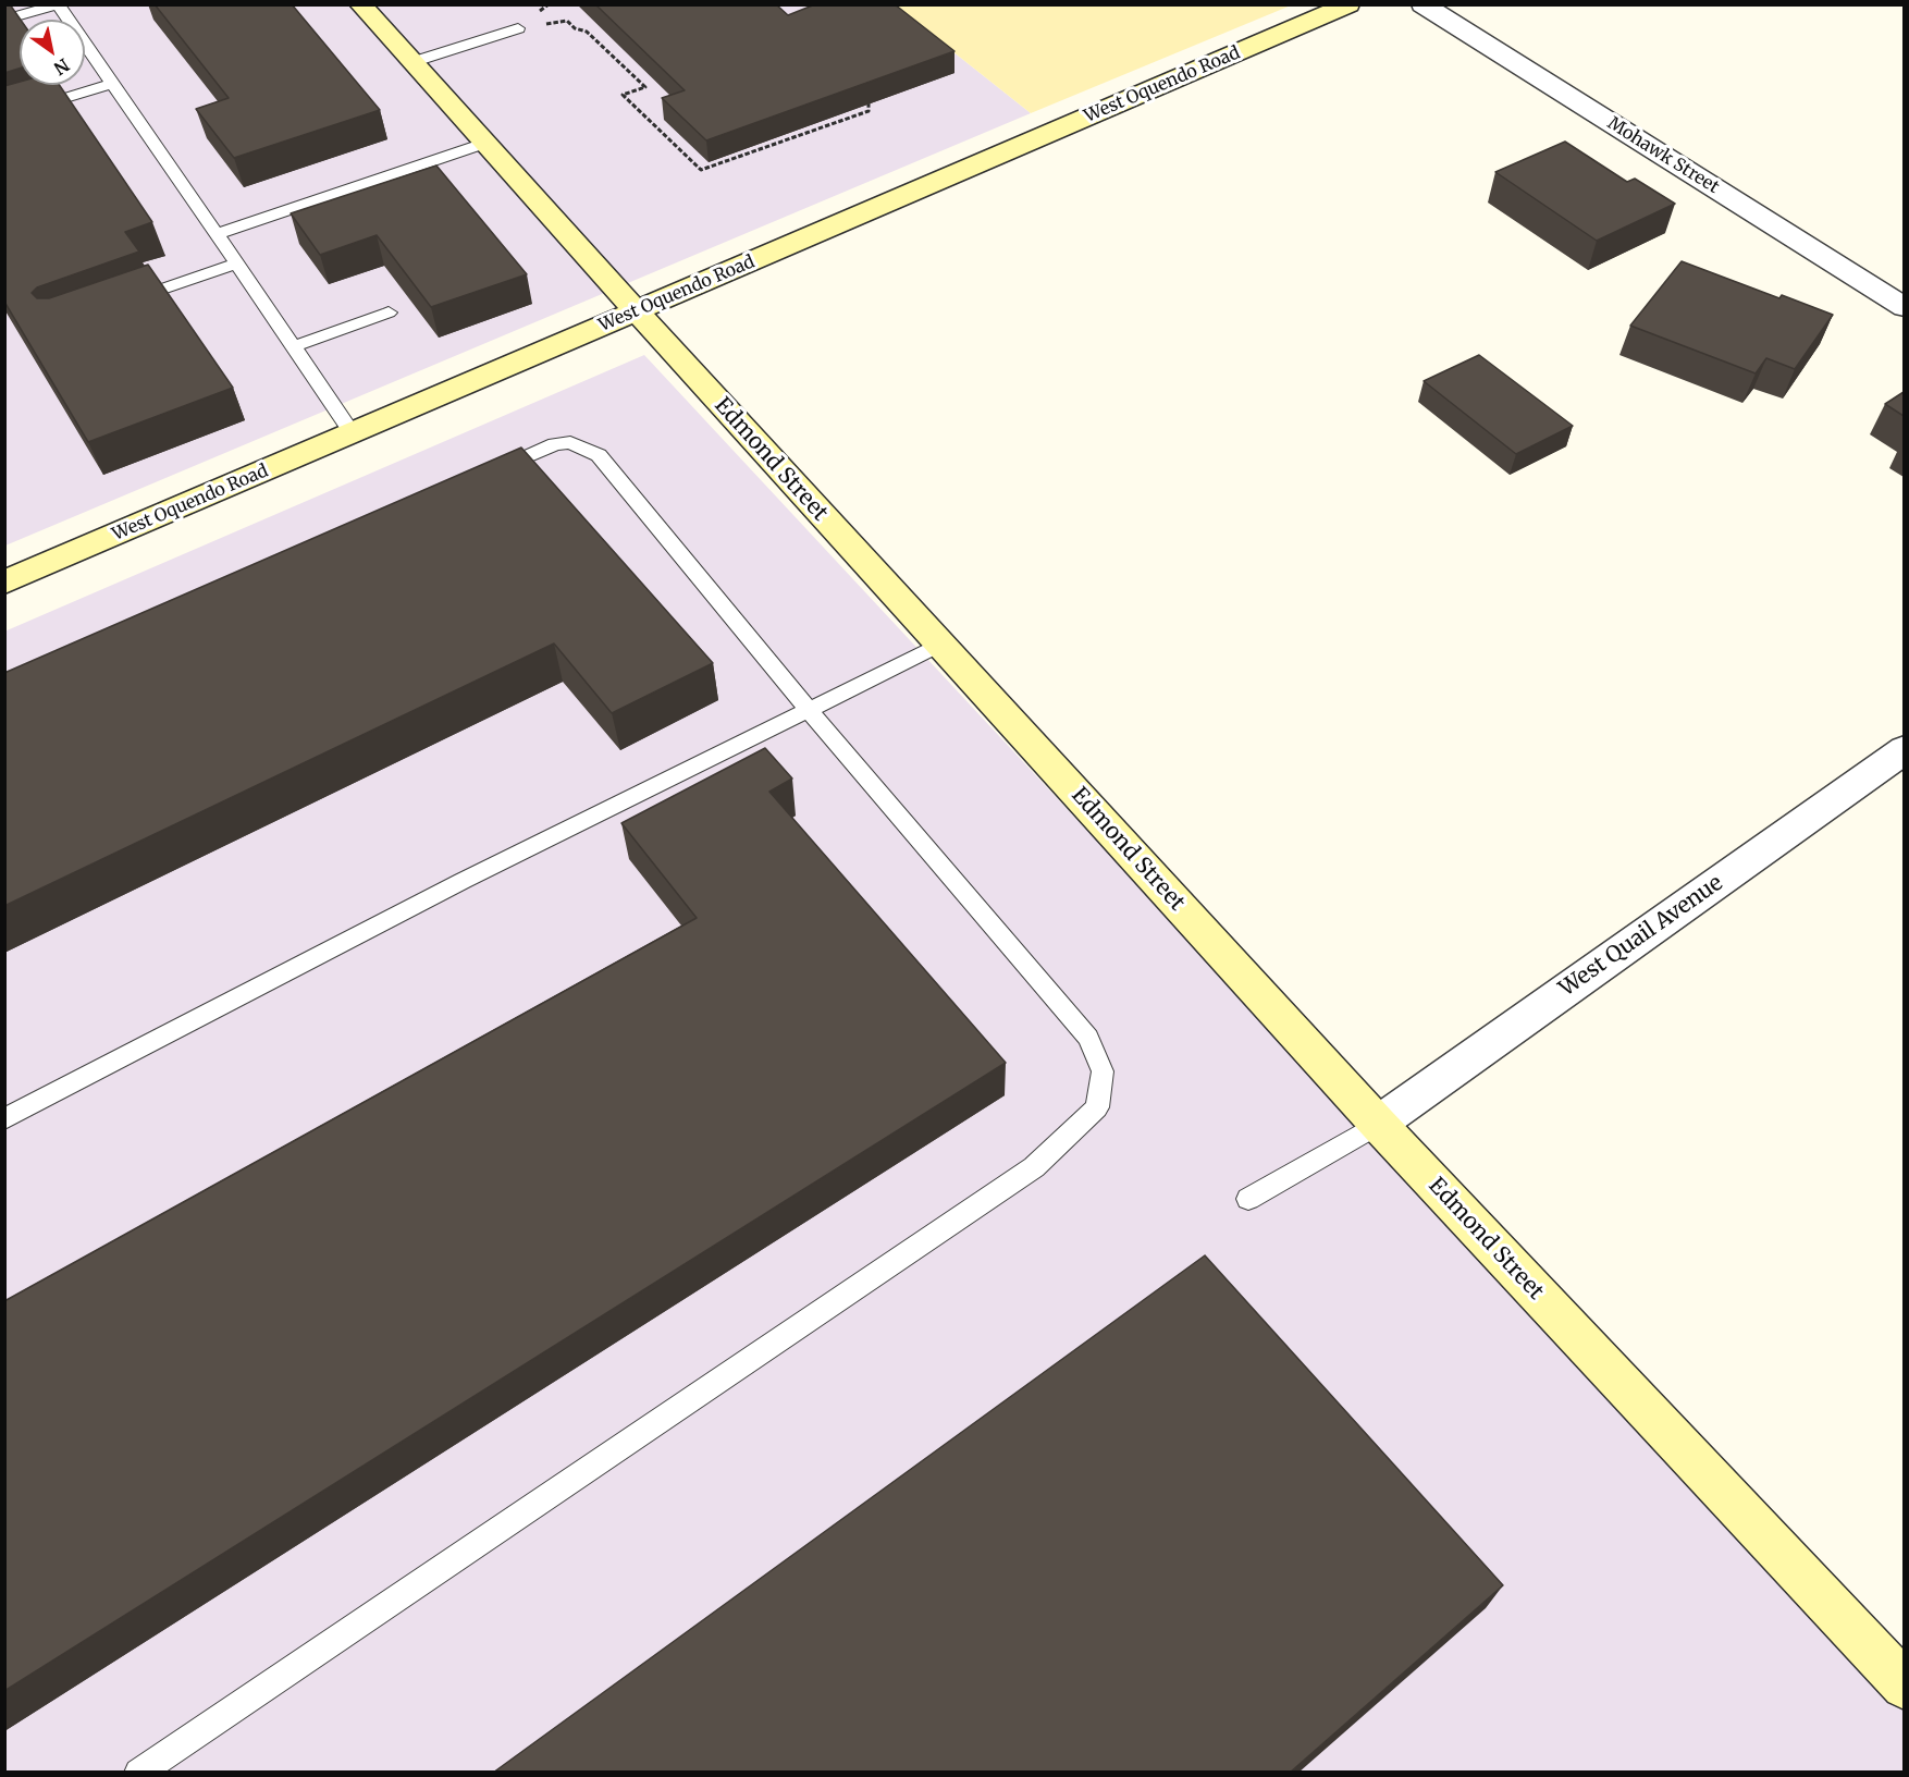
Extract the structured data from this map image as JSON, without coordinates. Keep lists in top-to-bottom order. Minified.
{"streets":{"street":["West Oquendo Road","Mohawk Street","Edmond Street","West Quail Avenue"]},"crossings":[["West Oquendo Road","Edmond Street"],["Edmond Street","West Quail Avenue"]],"north":"bottom right"}
